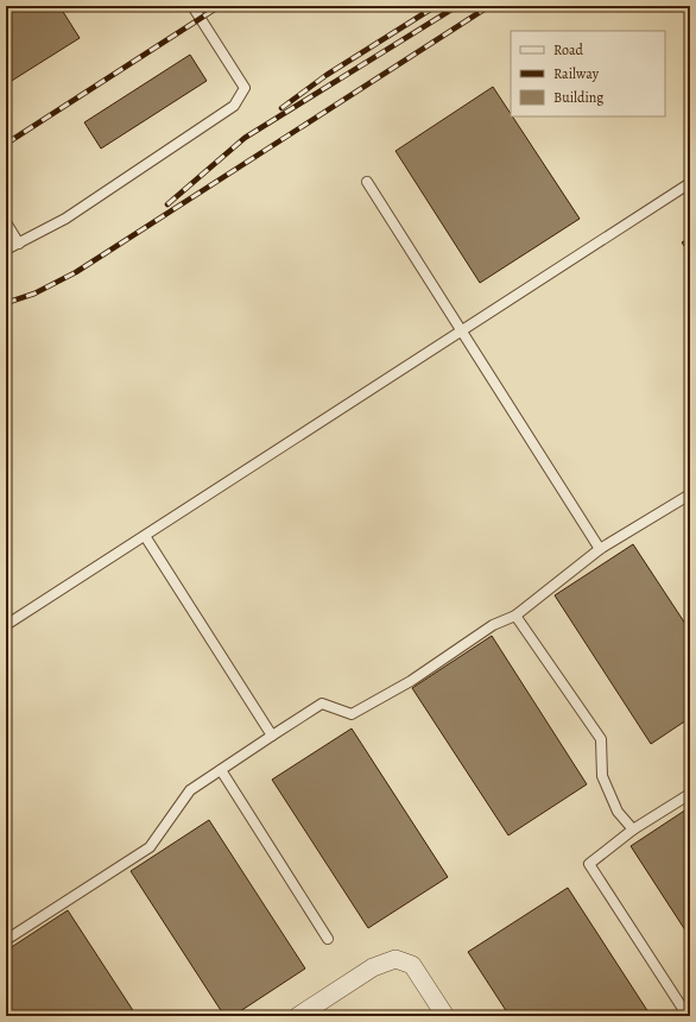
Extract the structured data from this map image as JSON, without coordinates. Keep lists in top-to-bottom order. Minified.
{"legend":["Road","Railway","Building"]}
